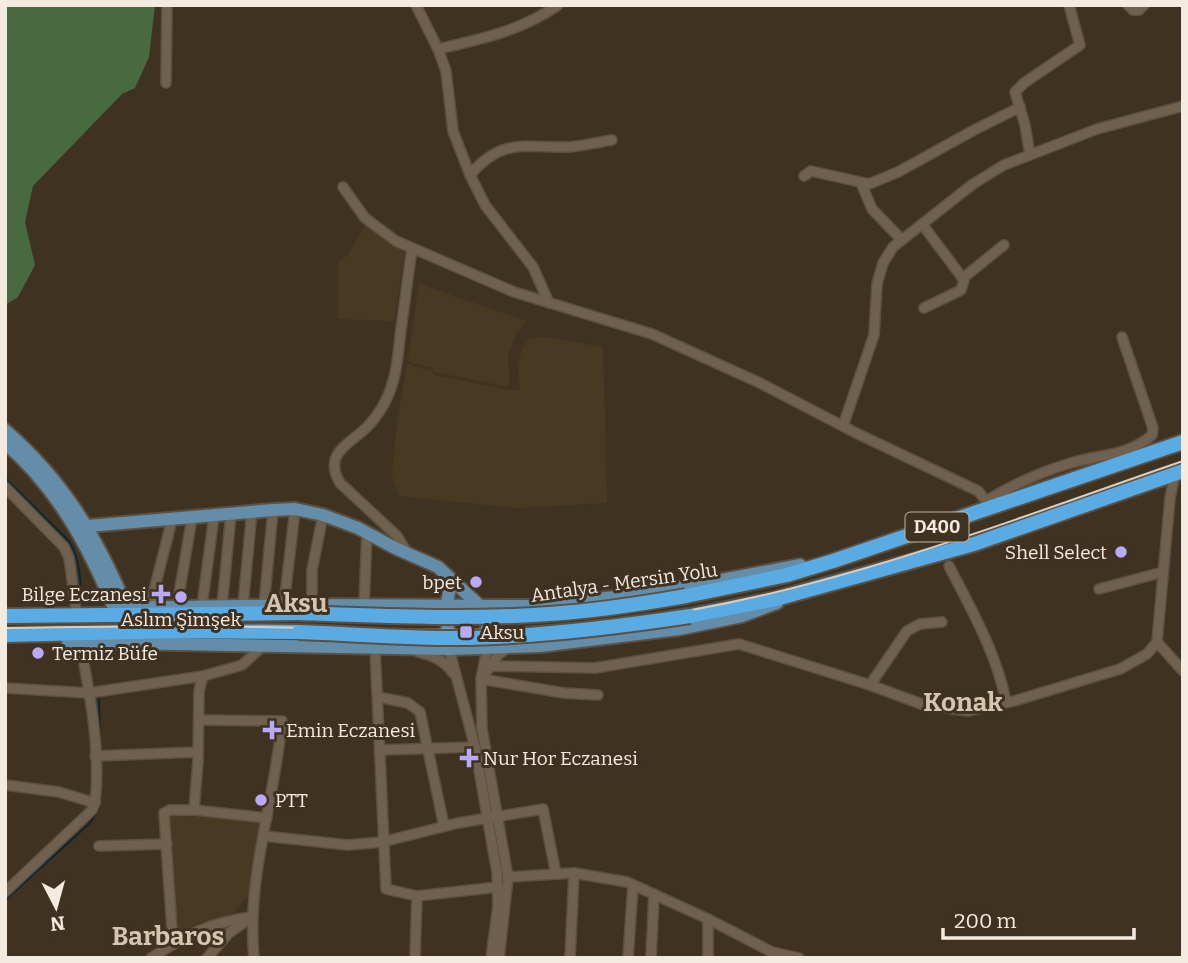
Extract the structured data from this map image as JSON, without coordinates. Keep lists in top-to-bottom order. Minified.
{"streets":{"highway":["D400","Antalya - Mersin Yolu"]},"districts":["Aksu","Konak","Barbaros"],"places":{"other":["Shell Select","bpet","Aslım Şimşek","Termiz Büfe","PTT"],"health":["Bilge Eczanesi","Emin Eczanesi","Nur Hor Eczanesi"],"transit":["Aksu"]},"scale_bar":"200 m","north":"bottom"}
